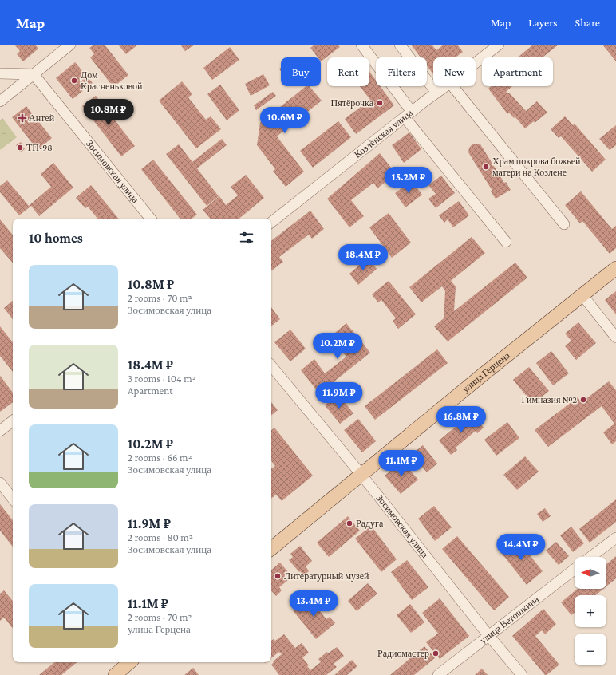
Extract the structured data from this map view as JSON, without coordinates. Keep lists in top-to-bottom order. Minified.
{"streets":{"main road":["улица Герцена"],"street":["Козлёнская улица","Зосимовская улица","улица Ветошкина"]},"crossings":[["Зосимовская улица","улица Герцена"],["Зосимовская улица","улица Ветошкина"]],"places":{"other":["Дом Красненьковой","Пятёрочка","ТП-98","Храм покрова божьей матери на Козлене","Гимназия №2","Радуга","Литературный музей","Радиомастер"],"health":["Антей"]},"north":"left","page":{"header":"Map","nav":["Map","Layers","Share"],"chip":["Buy","Rent","Filters","New","Apartment"],"price":["10.8M ₽","10.6M ₽","15.2M ₽","18.4M ₽","10.2M ₽","11.9M ₽","16.8M ₽","11.1M ₽","14.4M ₽","13.4M ₽"],"heading":"10 homes","list":[{"name":"10.8M ₽","note":"2 rooms · 70 m² · Зосимовская улица"},{"name":"18.4M ₽","note":"3 rooms · 104 m² · Apartment"},{"name":"10.2M ₽","note":"2 rooms · 66 m² · Зосимовская улица"},{"name":"11.9M ₽","note":"2 rooms · 80 m² · Зосимовская улица"},{"name":"11.1M ₽","note":"2 rooms · 70 m² · улица Герцена"}],"map_buttons":["+","−"]}}
